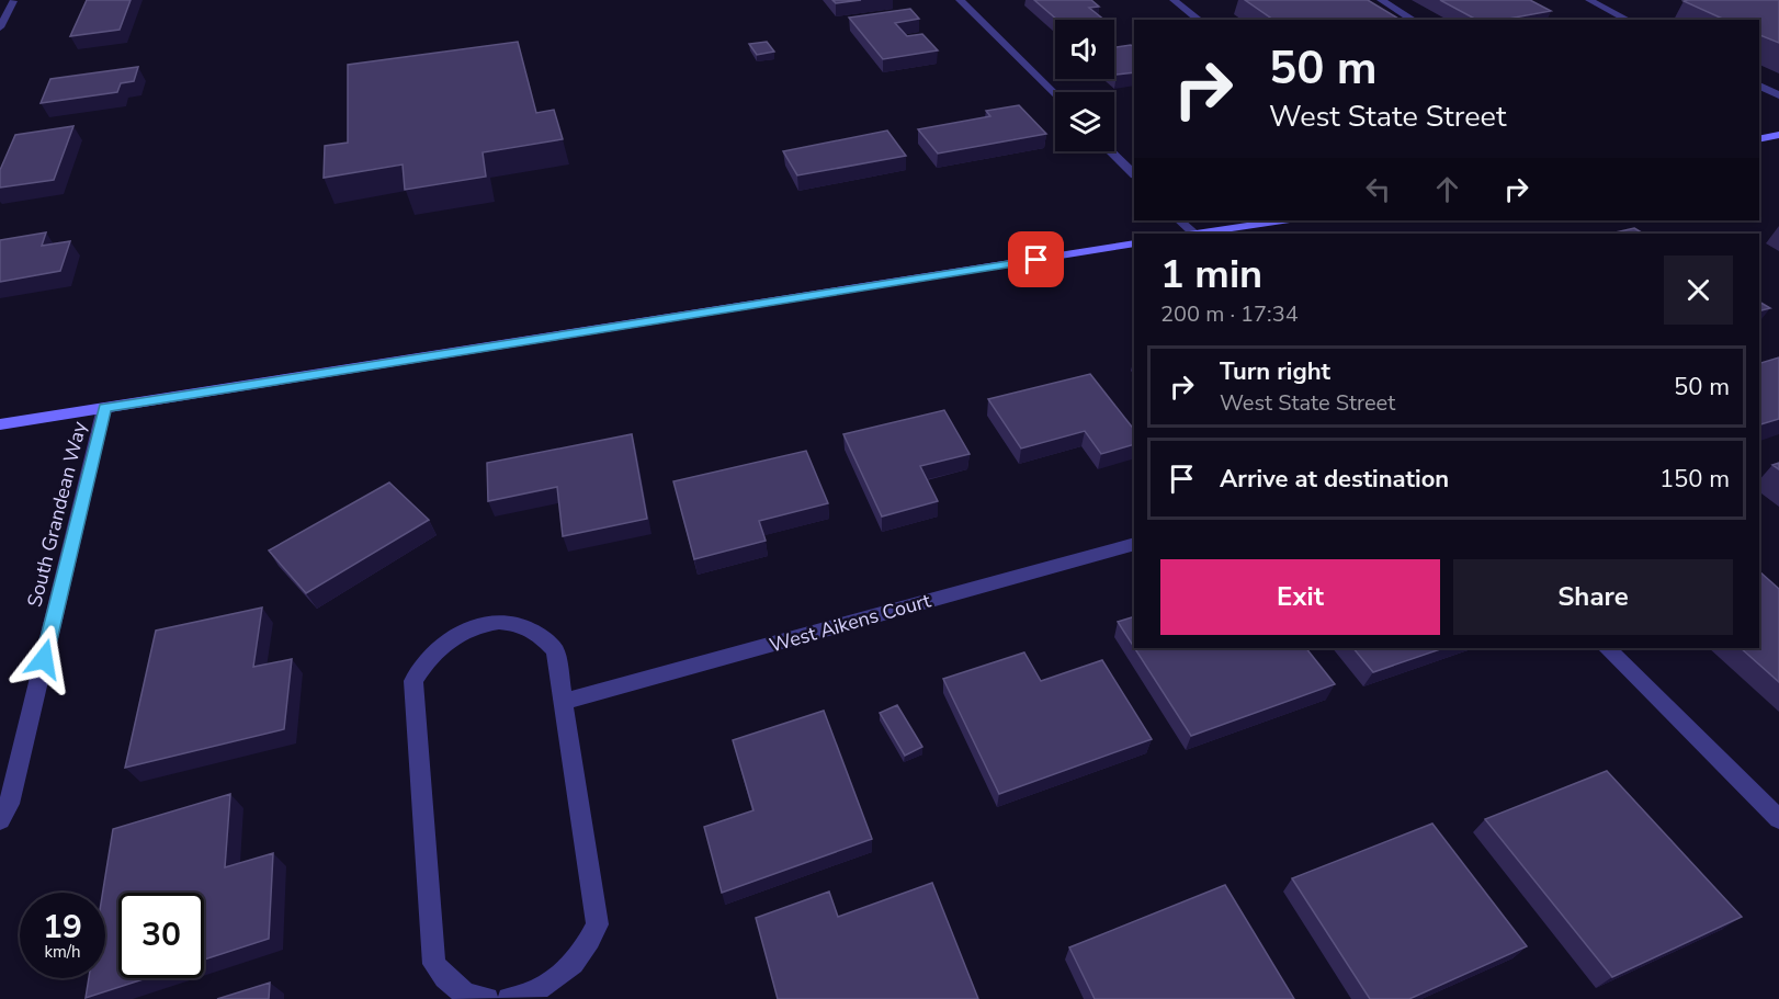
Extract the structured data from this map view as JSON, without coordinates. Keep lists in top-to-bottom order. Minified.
{"streets":{"street":["South Grandean Way","West Aikens Court"]},"page":{"turn":["50 m","West State Street"],"heading":["1 min","200 m · 17:34"],"list":[{"name":"Turn right","note":"West State Street","value":"50 m"},{"name":"Arrive at destination","value":"150 m"}],"buttons":["Exit","Share"],"speed":"19 km/h","limit":"30"}}
